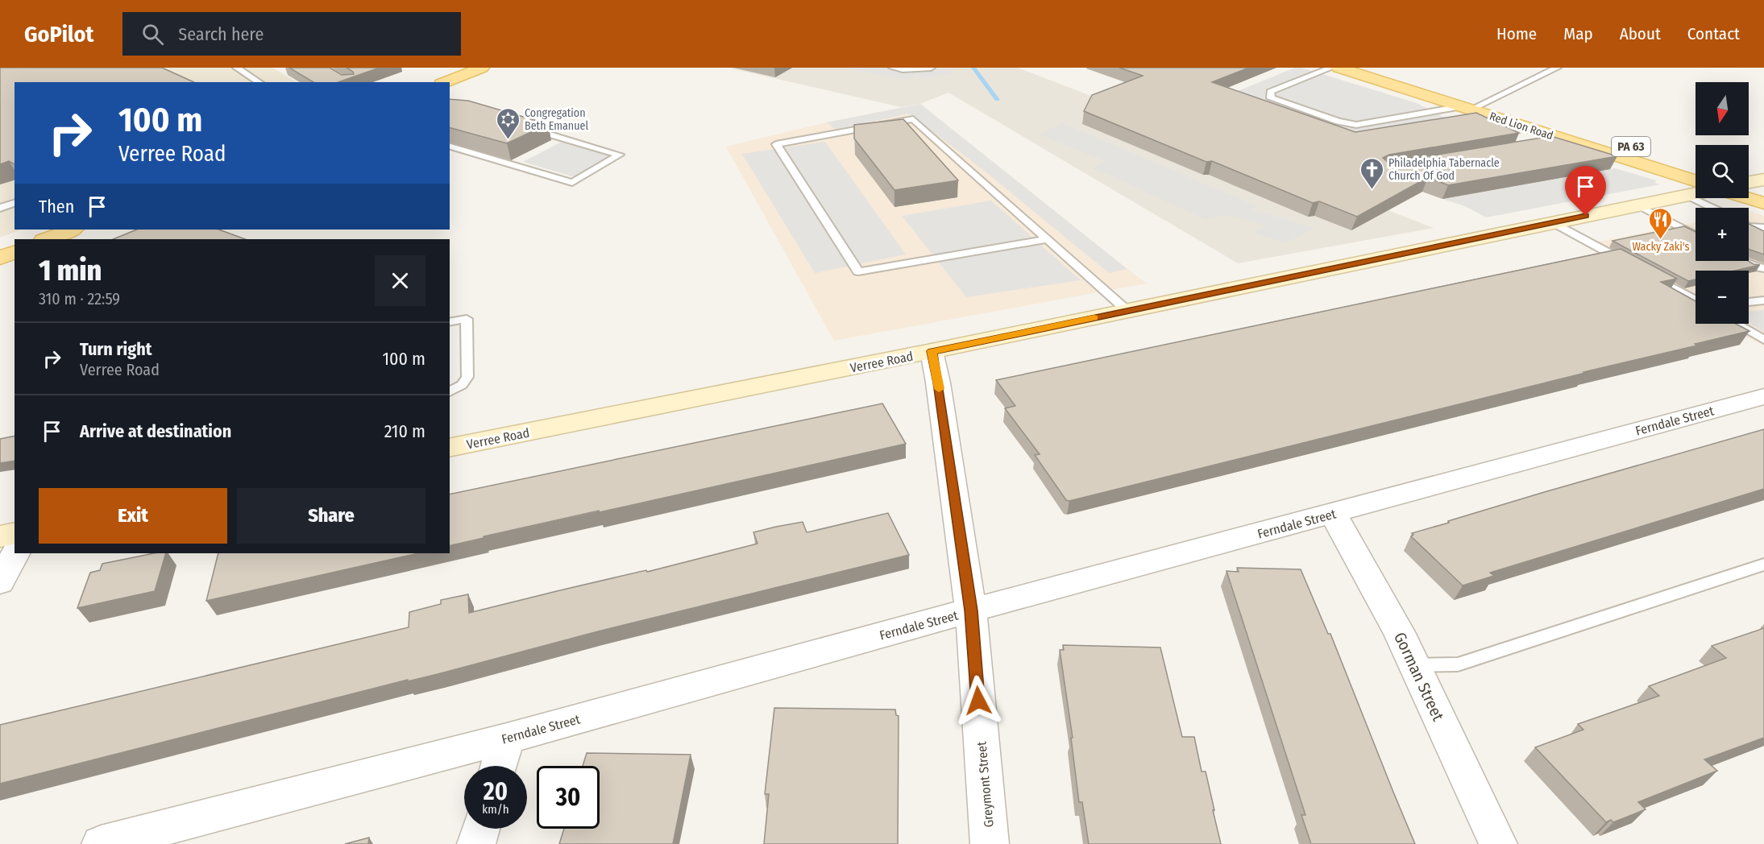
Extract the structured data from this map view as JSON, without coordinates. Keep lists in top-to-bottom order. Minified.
{"streets":{"main road":["Red Lion Road","PA 63","Verree Road"],"street":["Ferndale Street","Gorman Street","Greymont Street"]},"crossings":[["Verree Road","Greymont Street"],["Ferndale Street","Gorman Street"],["Ferndale Street","Greymont Street"]],"places":{"synagogue":["Congregation Beth Emanuel"],"church":["Philadelphia Tabernacle Church Of God"],"restaurant":["Wacky Zaki's"]},"north":"bottom","page":{"header":"GoPilot","search":"Search here","nav":["Home","Map","About","Contact"],"map_buttons":["+","−"],"turn":["100 m","Verree Road"],"then":"Then","heading":["1 min","310 m · 22:59"],"list":[{"name":"Turn right","note":"Verree Road","value":"100 m"},{"name":"Arrive at destination","value":"210 m"}],"buttons":["Exit","Share"],"speed":"20 km/h","limit":"30"}}
